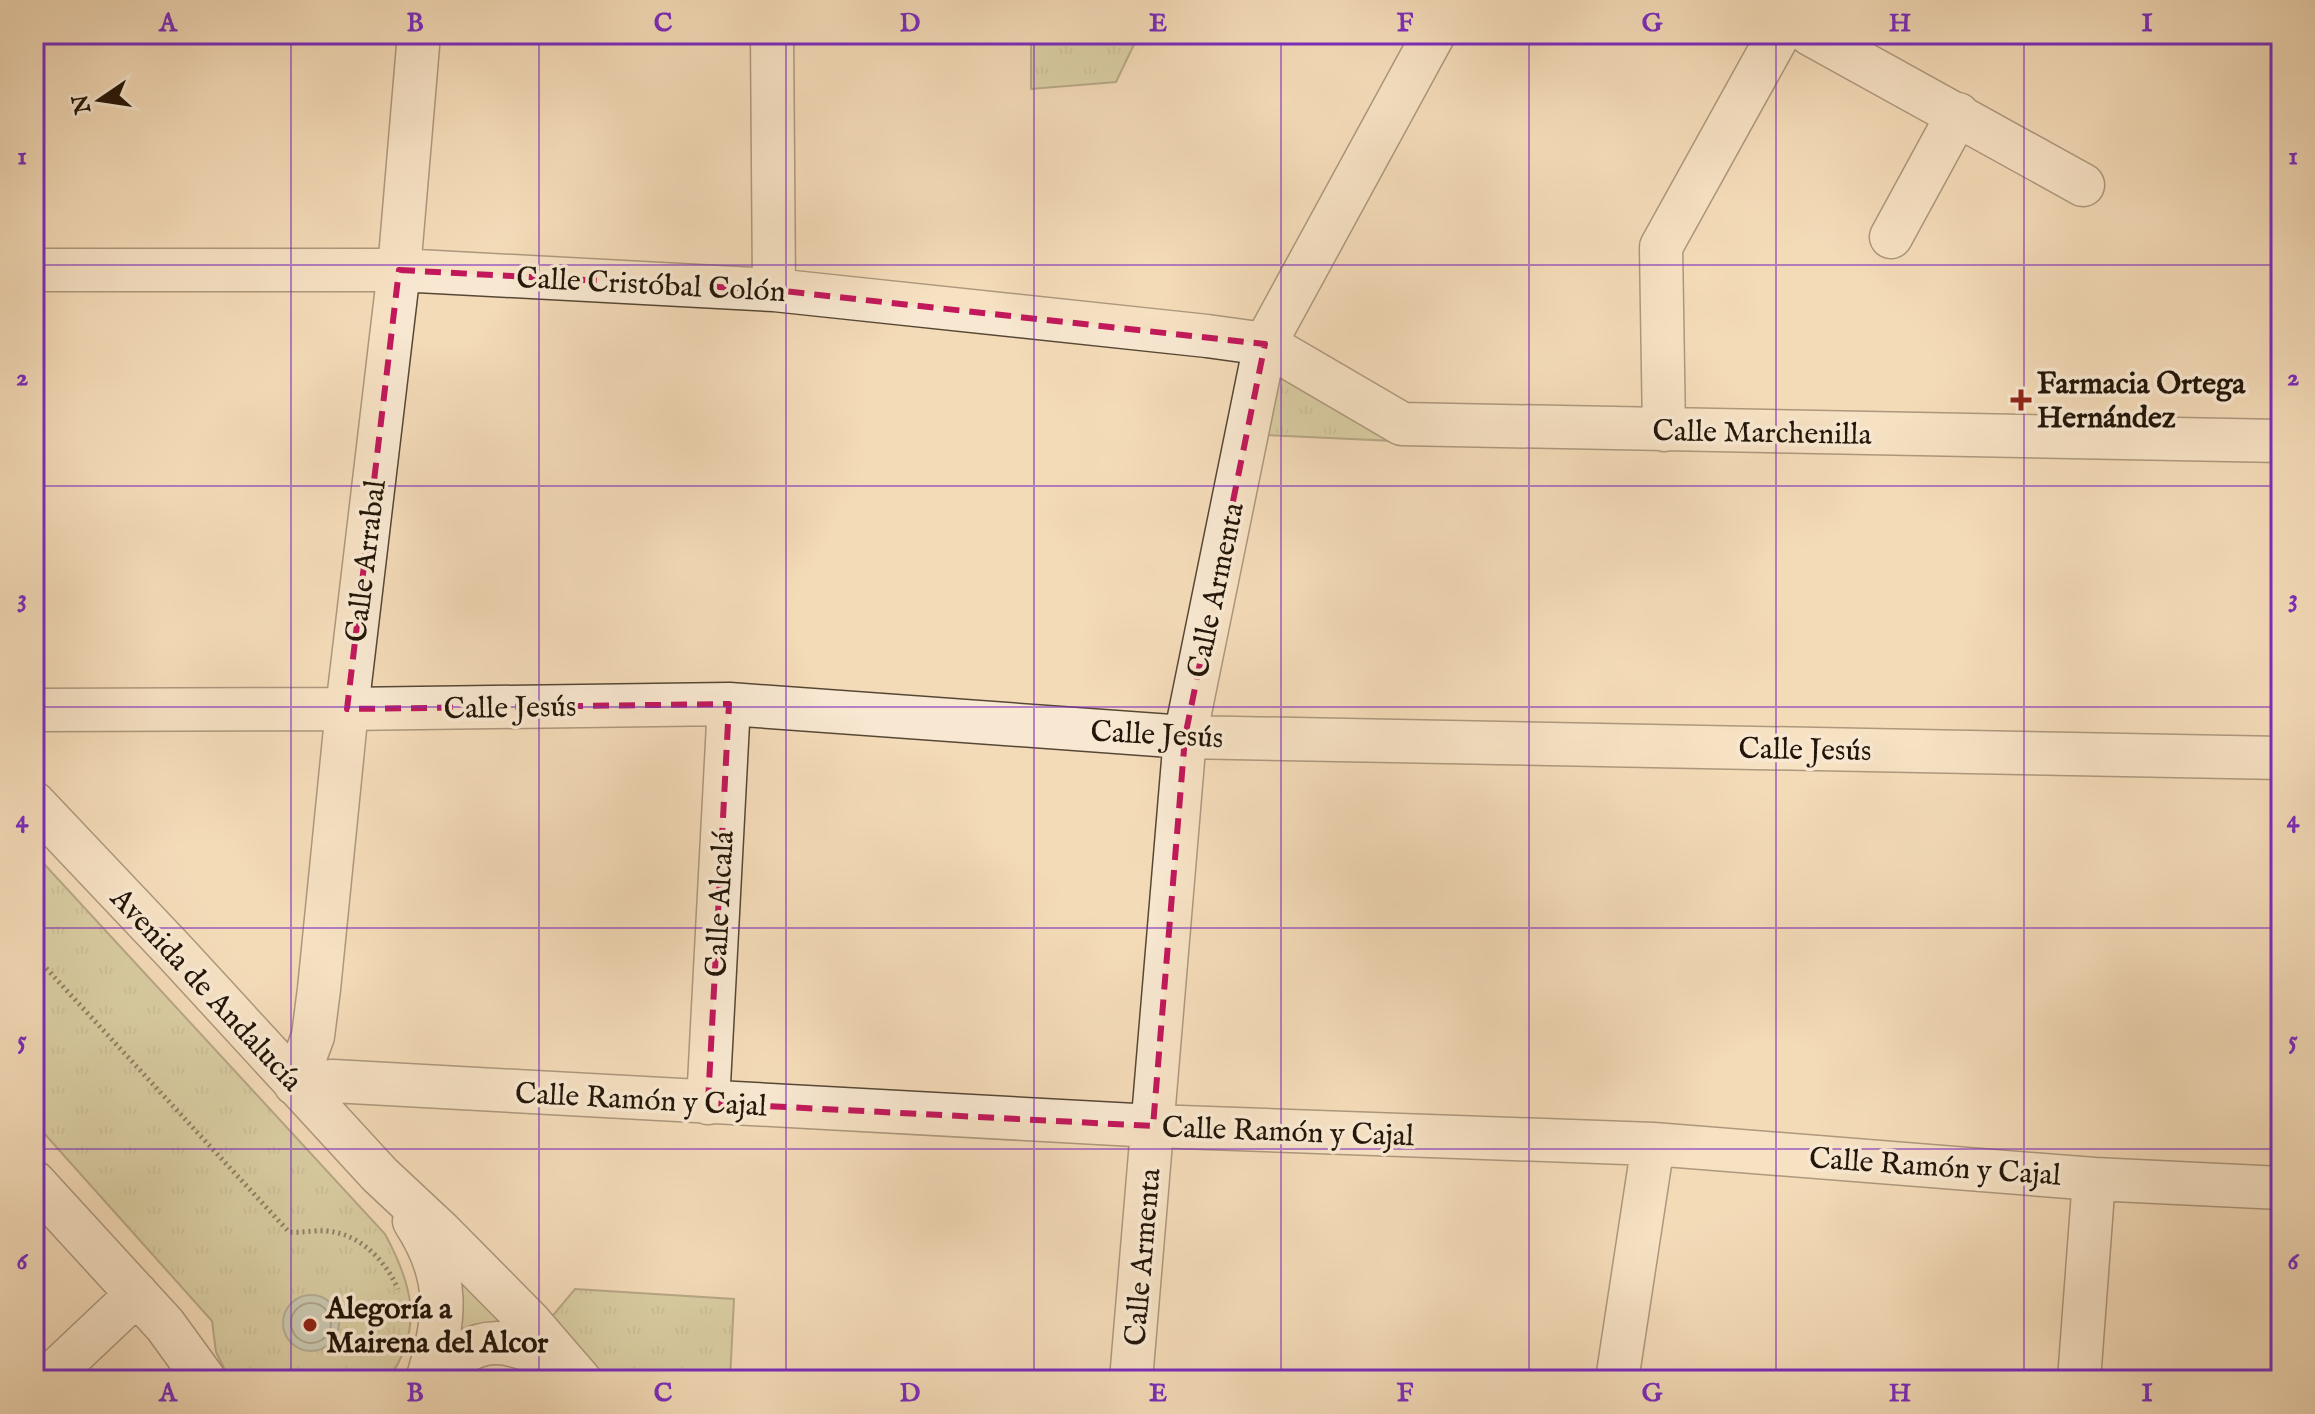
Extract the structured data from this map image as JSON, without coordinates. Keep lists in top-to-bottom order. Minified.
{"streets":{"street":["Calle Cristóbal Colón","Calle Marchenilla","Calle Arrabal","Calle Armenta","Calle Jesús","Calle Alcalá","Avenida de Andalucía","Calle Ramón y Cajal"]},"crossings":[["Calle Cristóbal Colón","Calle Marchenilla"],["Calle Cristóbal Colón","Calle Arrabal"],["Calle Cristóbal Colón","Calle Armenta"],["Calle Marchenilla","Calle Armenta"],["Calle Arrabal","Calle Jesús"],["Calle Arrabal","Avenida de Andalucía"],["Calle Arrabal","Calle Ramón y Cajal"],["Calle Armenta","Calle Jesús"],["Calle Armenta","Calle Ramón y Cajal"],["Calle Jesús","Calle Alcalá"],["Calle Alcalá","Calle Ramón y Cajal"],["Avenida de Andalucía","Calle Ramón y Cajal"]],"places":{"health":["Farmacia Ortega Hernández"],"other":["Alegoría a Mairena del Alcor"]},"north":"left","grid":{"columns":["A","B","C","D","E","F","G","H","I"],"rows":["1","2","3","4","5","6"]}}
